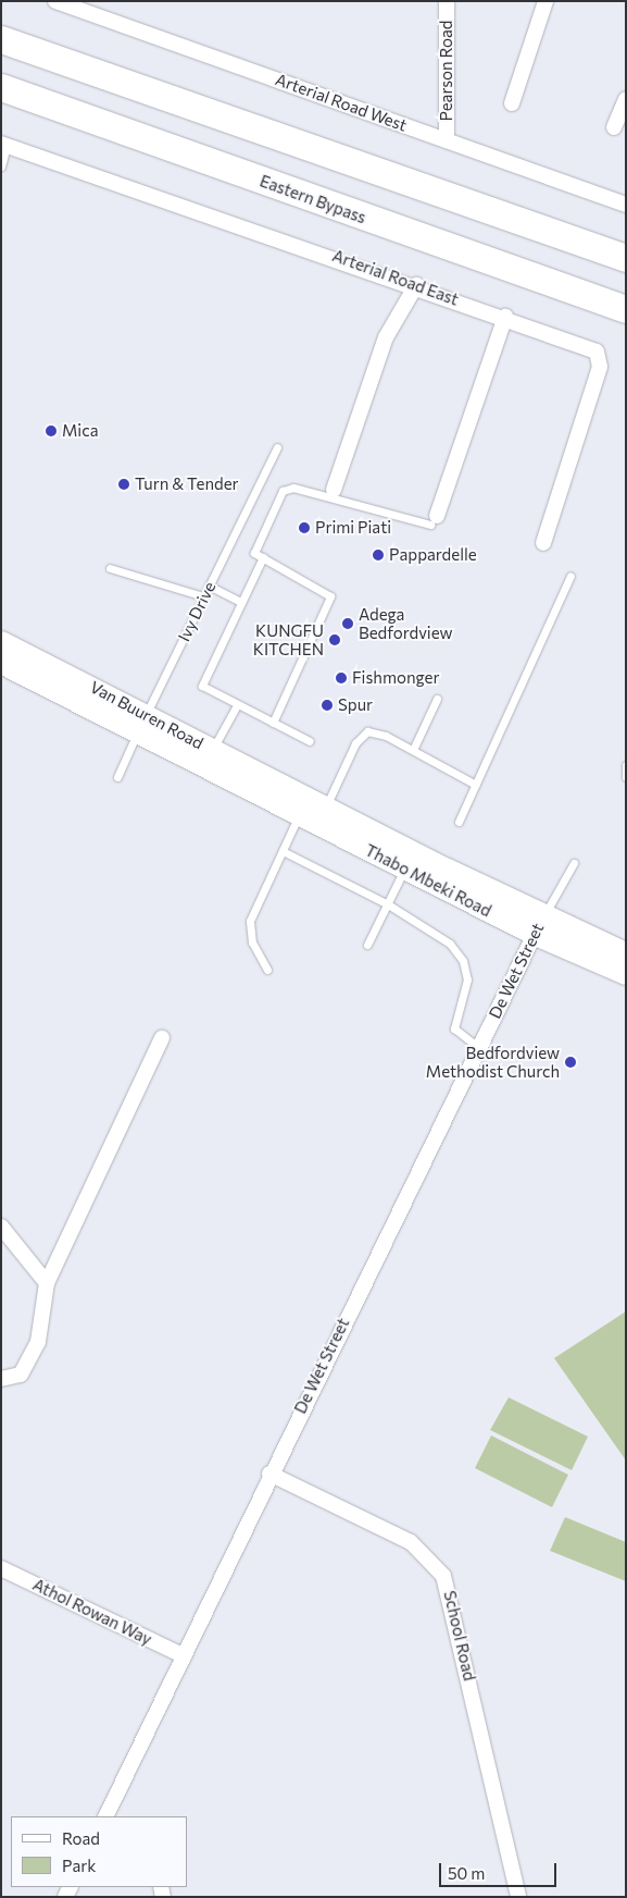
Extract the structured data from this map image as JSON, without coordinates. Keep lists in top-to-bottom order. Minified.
{"streets":{"highway":["Eastern Bypass"],"main road":["Van Buuren Road","Thabo Mbeki Road"],"street":["Pearson Road","Arterial Road West","Arterial Road East","De Wet Street","Athol Rowan Way","School Road"],"lane":["Ivy Drive"]},"crossings":[["Pearson Road","Arterial Road West"],["Ivy Drive","Van Buuren Road"],["Van Buuren Road","Thabo Mbeki Road"],["Thabo Mbeki Road","De Wet Street"],["De Wet Street","Athol Rowan Way"],["De Wet Street","School Road"]],"places":["Mica","Turn & Tender","Primi Piati","Pappardelle","Adega Bedfordview","KUNGFU KITCHEN","Fishmonger","Spur","Bedfordview Methodist Church"],"legend":["Road","Park"],"scale_bar":"50 m"}
